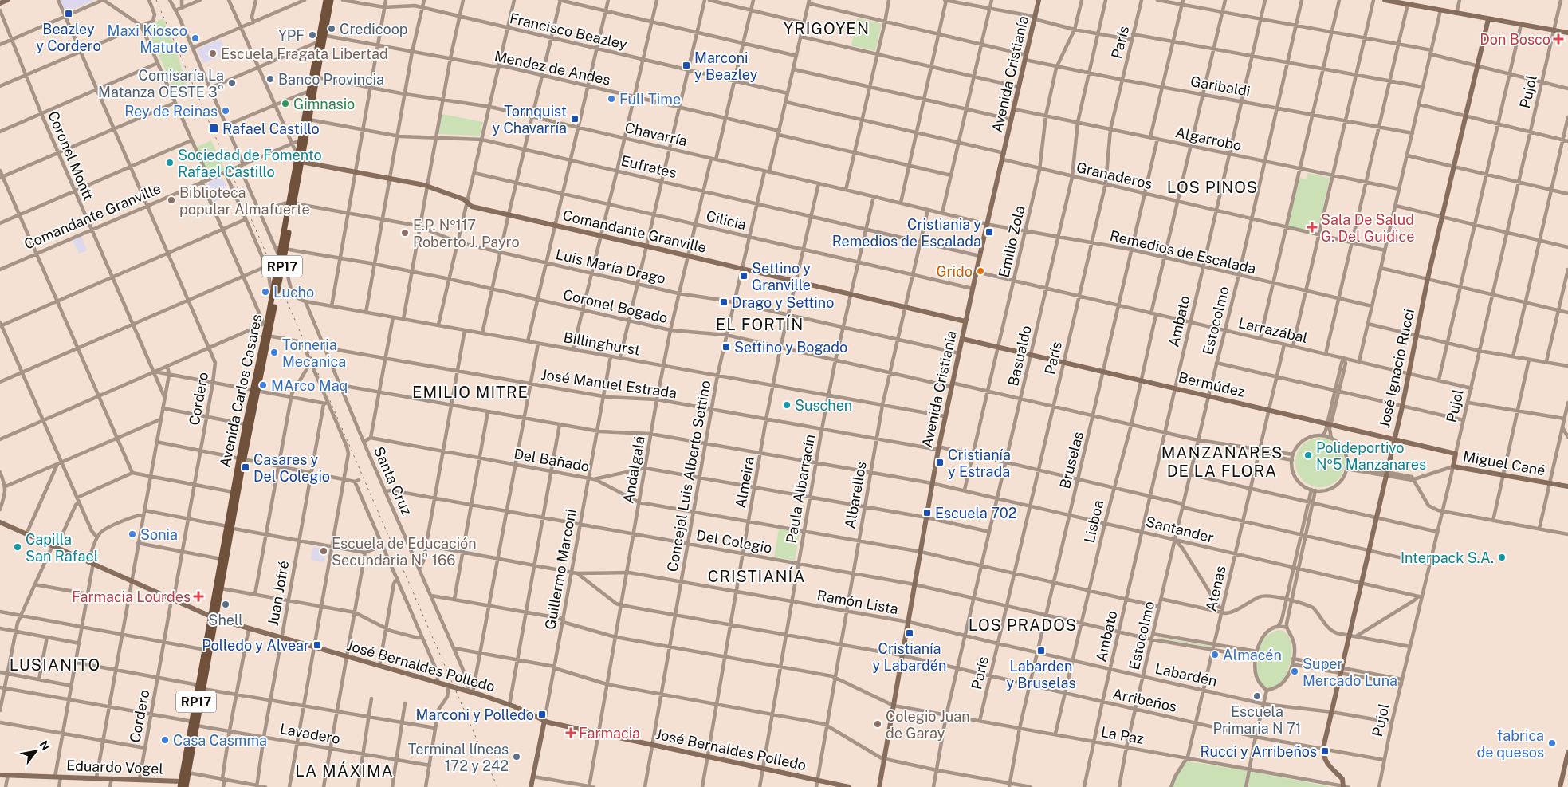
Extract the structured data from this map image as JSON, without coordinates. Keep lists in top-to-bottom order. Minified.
{"streets":{"main road":["RP17","Avenida Carlos Casares"],"street":["Francisco Beazley","París","Mendez de Andes","Avenida Cristianía","Garibaldi","Pujol","Chavarría","Algarrobo","Coronel Montt","Eufrates","Granaderos","Comandante Granville","Cilicia","Emilio Zola","Remedios de Escalada","Luis María Drago","Coronel Bogado","Estocolmo","Ambato","Larrazábal","Billinghurst","Basualdo","José Ignacio Rucci","José Manuel Estrada","Bermúdez","Cordero","Del Bañado","Bruselas","Miguel Cané","Andalgalá","Concejal Luis Alberto Settino","Santa Cruz","Almeira","Paula Albarracín","Albarellos","Lisboa","Santander","Del Colegio","Guillermo Marconi","Atenas","Juan Jofré","Ramón Lista","José Bernaldes Polledo","Labardén","Arribeños","Lavadero","La Paz","Eduardo Vogel"]},"crossings":[["París","Garibaldi"],["París","Algarrobo"],["París","Granaderos"],["París","Remedios de Escalada"],["París","Coronel Bogado"],["París","Larrazábal"],["París","José Manuel Estrada"],["París","Bermúdez"],["París","Santander"],["París","Del Colegio"],["París","Labardén"],["París","Arribeños"],["París","La Paz"],["Mendez de Andes","Avenida Carlos Casares"],["Avenida Cristianía","Garibaldi"],["Avenida Cristianía","Chavarría"],["Avenida Cristianía","Algarrobo"],["Avenida Cristianía","Eufrates"],["Avenida Cristianía","Granaderos"],["Avenida Cristianía","Comandante Granville"],["Avenida Cristianía","Cilicia"],["Avenida Cristianía","Remedios de Escalada"],["Avenida Cristianía","Luis María Drago"],["Avenida Cristianía","Coronel Bogado"],["Avenida Cristianía","Larrazábal"],["Avenida Cristianía","Billinghurst"],["Avenida Cristianía","José Manuel Estrada"],["Avenida Cristianía","Bermúdez"],["Avenida Cristianía","Del Bañado"],["Avenida Cristianía","Santander"],["Avenida Cristianía","Del Colegio"],["Avenida Cristianía","Ramón Lista"],["Avenida Cristianía","Labardén"],["Avenida Cristianía","Arribeños"],["Avenida Cristianía","La Paz"],["Garibaldi","Emilio Zola"],["Garibaldi","Estocolmo"],["Garibaldi","Ambato"],["Garibaldi","Basualdo"],["Pujol","Larrazábal"],["Pujol","José Manuel Estrada"],["Pujol","Bermúdez"],["Pujol","Miguel Cané"],["Pujol","Santander"],["Pujol","Labardén"],["Pujol","Arribeños"],["Chavarría","Remedios de Escalada"],["Chavarría","Avenida Carlos Casares"],["Chavarría","Andalgalá"],["Chavarría","Concejal Luis Alberto Settino"],["Chavarría","Almeira"],["Chavarría","Paula Albarracín"],["Chavarría","Albarellos"],["Algarrobo","Emilio Zola"],["Algarrobo","Estocolmo"],["Algarrobo","Ambato"],["Algarrobo","Basualdo"],["Algarrobo","Bruselas"],["Coronel Montt","Comandante Granville"],["Eufrates","Avenida Carlos Casares"],["Eufrates","Andalgalá"],["Eufrates","Concejal Luis Alberto Settino"],["Eufrates","Almeira"],["Eufrates","Paula Albarracín"],["Eufrates","Albarellos"],["Granaderos","Emilio Zola"],["Granaderos","Estocolmo"],["Granaderos","Ambato"],["Granaderos","Basualdo"],["Granaderos","Bruselas"],["Comandante Granville","Avenida Carlos Casares"],["Comandante Granville","Cordero"],["Comandante Granville","Andalgalá"],["Comandante Granville","Concejal Luis Alberto Settino"],["Comandante Granville","Almeira"],["Comandante Granville","Paula Albarracín"],["Comandante Granville","Albarellos"],["Cilicia","Andalgalá"],["Cilicia","Concejal Luis Alberto Settino"],["Cilicia","Almeira"],["Cilicia","Paula Albarracín"],["Cilicia","Albarellos"],["Emilio Zola","Remedios de Escalada"],["Emilio Zola","Coronel Bogado"],["Emilio Zola","Larrazábal"],["Emilio Zola","José Manuel Estrada"],["Emilio Zola","Bermúdez"],["Emilio Zola","Santander"],["Remedios de Escalada","Estocolmo"],["Remedios de Escalada","Ambato"],["Remedios de Escalada","Basualdo"],["Remedios de Escalada","Bruselas"],["Luis María Drago","Avenida Carlos Casares"],["Luis María Drago","Andalgalá"],["Luis María Drago","Concejal Luis Alberto Settino"],["Luis María Drago","Almeira"],["Luis María Drago","Paula Albarracín"],["Luis María Drago","Albarellos"],["Coronel Bogado","Estocolmo"],["Coronel Bogado","Ambato"],["Coronel Bogado","Basualdo"],["Coronel Bogado","Avenida Carlos Casares"],["Coronel Bogado","Bruselas"],["Coronel Bogado","Andalgalá"],["Coronel Bogado","Concejal Luis Alberto Settino"],["Coronel Bogado","Almeira"],["Coronel Bogado","Paula Albarracín"],["Coronel Bogado","Albarellos"],["Coronel Bogado","Lisboa"],["Estocolmo","Larrazábal"],["Estocolmo","José Manuel Estrada"],["Estocolmo","Bermúdez"],["Estocolmo","Santander"],["Estocolmo","Del Colegio"],["Estocolmo","Labardén"],["Estocolmo","Arribeños"],["Estocolmo","La Paz"],["Ambato","Larrazábal"],["Ambato","José Manuel Estrada"],["Ambato","Bermúdez"],["Ambato","Santander"],["Ambato","Del Colegio"],["Ambato","Labardén"],["Ambato","Arribeños"],["Ambato","La Paz"],["Larrazábal","Basualdo"],["Larrazábal","José Ignacio Rucci"],["Larrazábal","Bruselas"],["Larrazábal","Lisboa"],["Larrazábal","Atenas"],["Billinghurst","Andalgalá"],["Billinghurst","Concejal Luis Alberto Settino"],["Billinghurst","Santa Cruz"],["Billinghurst","Almeira"],["Billinghurst","Paula Albarracín"],["Billinghurst","Albarellos"],["Billinghurst","Guillermo Marconi"],["Basualdo","José Manuel Estrada"],["Basualdo","Bermúdez"],["Basualdo","Del Bañado"],["Basualdo","Santander"],["Basualdo","Del Colegio"],["Basualdo","Labardén"],["Basualdo","Arribeños"],["Basualdo","La Paz"],["José Ignacio Rucci","José Manuel Estrada"],["José Ignacio Rucci","Bermúdez"],["José Ignacio Rucci","Santander"],["José Ignacio Rucci","Labardén"],["José Ignacio Rucci","Arribeños"],["José Manuel Estrada","Bruselas"],["José Manuel Estrada","Andalgalá"],["José Manuel Estrada","Concejal Luis Alberto Settino"],["José Manuel Estrada","Santa Cruz"],["José Manuel Estrada","Almeira"],["José Manuel Estrada","Paula Albarracín"],["José Manuel Estrada","Albarellos"],["José Manuel Estrada","Lisboa"],["José Manuel Estrada","Guillermo Marconi"],["José Manuel Estrada","Atenas"],["Bermúdez","Bruselas"],["Bermúdez","Lisboa"],["Bermúdez","Atenas"],["Avenida Carlos Casares","José Bernaldes Polledo"],["Avenida Carlos Casares","Lavadero"],["Avenida Carlos Casares","Eduardo Vogel"],["Cordero","José Bernaldes Polledo"],["Cordero","Lavadero"],["Cordero","Eduardo Vogel"],["Del Bañado","Andalgalá"],["Del Bañado","Concejal Luis Alberto Settino"],["Del Bañado","Almeira"],["Del Bañado","Paula Albarracín"],["Del Bañado","Albarellos"],["Del Bañado","Guillermo Marconi"],["Bruselas","Santander"],["Bruselas","Del Colegio"],["Bruselas","Labardén"],["Bruselas","Arribeños"],["Bruselas","La Paz"],["Andalgalá","Santander"],["Andalgalá","Del Colegio"],["Andalgalá","Ramón Lista"],["Andalgalá","José Bernaldes Polledo"],["Andalgalá","Arribeños"],["Andalgalá","La Paz"],["Concejal Luis Alberto Settino","Santander"],["Concejal Luis Alberto Settino","Del Colegio"],["Concejal Luis Alberto Settino","Ramón Lista"],["Concejal Luis Alberto Settino","José Bernaldes Polledo"],["Concejal Luis Alberto Settino","Arribeños"],["Concejal Luis Alberto Settino","La Paz"],["Santa Cruz","Santander"],["Santa Cruz","Del Colegio"],["Santa Cruz","José Bernaldes Polledo"],["Santa Cruz","La Paz"],["Almeira","Santander"],["Almeira","Del Colegio"],["Almeira","Ramón Lista"],["Almeira","José Bernaldes Polledo"],["Almeira","Arribeños"],["Almeira","La Paz"],["Paula Albarracín","Santander"],["Paula Albarracín","Del Colegio"],["Paula Albarracín","Ramón Lista"],["Paula Albarracín","José Bernaldes Polledo"],["Paula Albarracín","Arribeños"],["Paula Albarracín","La Paz"],["Albarellos","Santander"],["Albarellos","Del Colegio"],["Albarellos","Ramón Lista"],["Albarellos","José Bernaldes Polledo"],["Albarellos","Arribeños"],["Albarellos","La Paz"],["Lisboa","Santander"],["Lisboa","Del Colegio"],["Lisboa","Labardén"],["Lisboa","Arribeños"],["Lisboa","La Paz"],["Santander","Guillermo Marconi"],["Santander","Atenas"],["Del Colegio","Guillermo Marconi"],["Del Colegio","Atenas"],["Guillermo Marconi","Ramón Lista"],["Guillermo Marconi","José Bernaldes Polledo"],["Guillermo Marconi","La Paz"],["Atenas","Labardén"],["Atenas","Arribeños"],["Atenas","La Paz"],["Juan Jofré","José Bernaldes Polledo"],["Juan Jofré","Lavadero"],["Ramón Lista","Labardén"]],"districts":["YRIGOYEN","LOS PINOS","EL FORTÍN","EMILIO MITRE","MANZANARES DE LA FLORA","CRISTIANÍA","LOS PRADOS","LUSIANITO","LA MÁXIMA"],"places":{"transit":["Beazley y Cordero","Marconi y Beazley","Tornquist y Chavarría","Rafael Castillo","Cristiania y Remedios de Escalada","Settino y Granville","Drago y Settino","Settino y Bogado","Cristianía y Estrada","Casares y Del Colegio","Escuela 702","Cristianía y Labardén","Polledo y Alvear","Labarden y Bruselas","Marconi y Polledo","Rucci y Arribeños"],"other":["Credicoop","YPF","Maxi Kiosco Matute","Escuela Fragata Libertad","Banco Provincia","Comisaría La Matanza OESTE 3°","Full Time","Gimnasio","Rey de Reinas","Sociedad de Fomento Rafael Castillo","Biblioteca popular Almafuerte","E.P. Nº117 Roberto J. Payro","Grido","Lucho","Torneria Mecanica","MArco Maq","Suschen","Polideportivo Nº5 Manzanares","Sonia","Capilla San Rafael","Escuela de Educación Secundaria N° 166","Interpack S.A.","Shell","Almacén","Super Mercado Luna","Escuela Primaria N 71","Colegio Juan de Garay","Casa Casmma","fabrica de quesos","Terminal líneas 172 y 242"],"health":["Don Bosco","Sala De Salud G. Del Guidice","Farmacia Lourdes","Farmacia"]},"north":"top right"}
